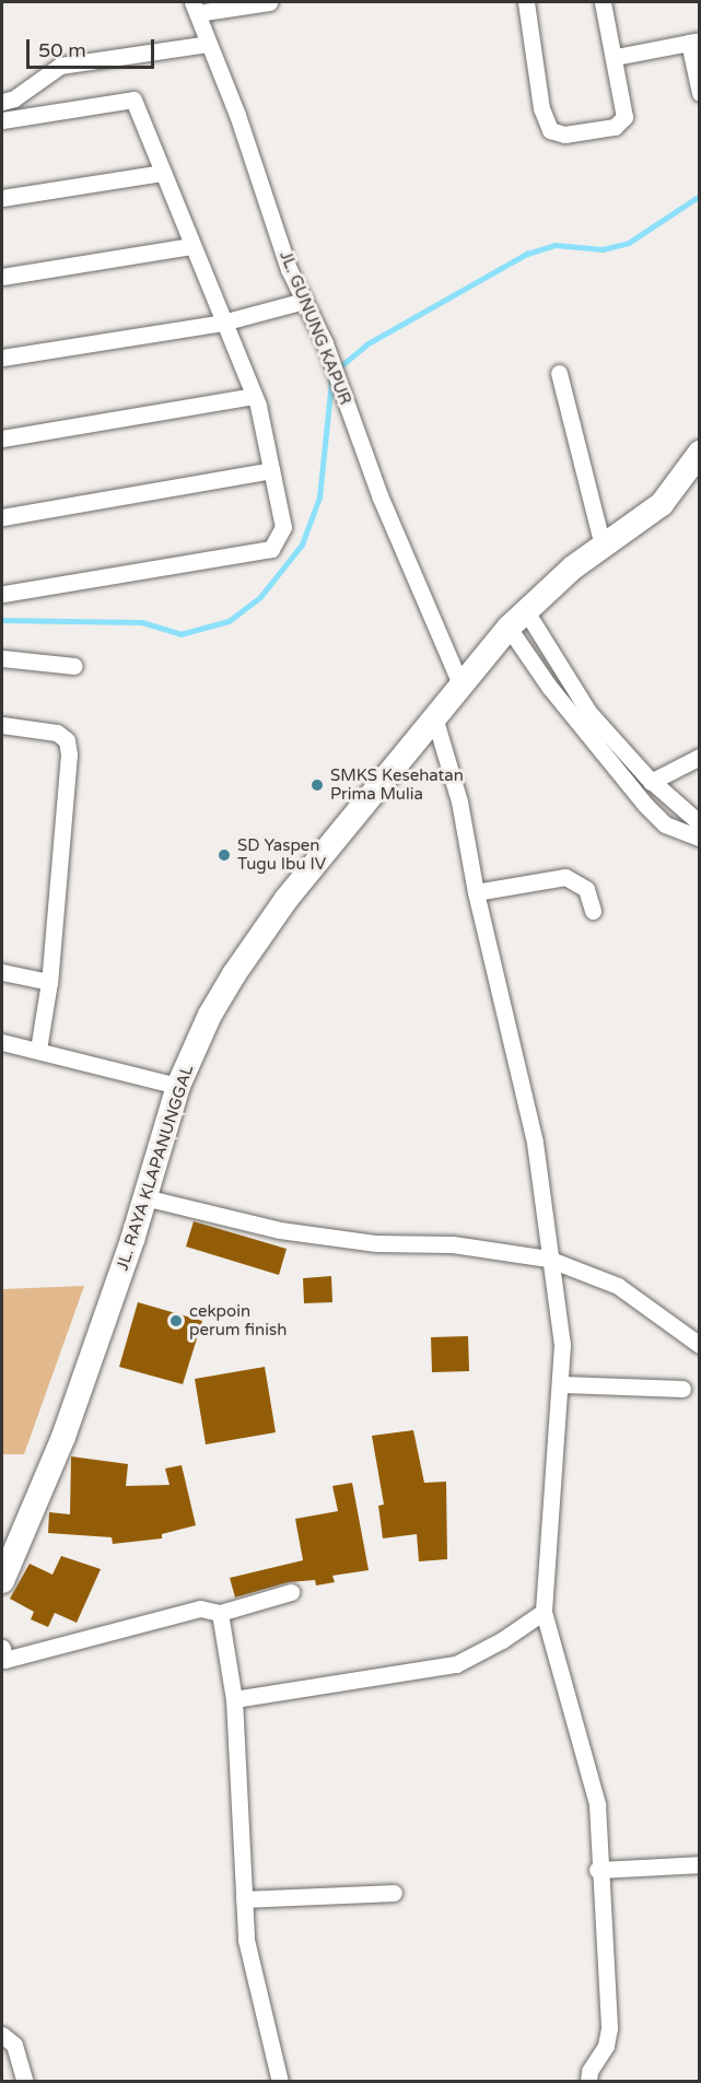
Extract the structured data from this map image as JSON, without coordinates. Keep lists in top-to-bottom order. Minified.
{"streets":{"street":["JL. GUNUNG KAPUR","JL. RAYA KLAPANUNGGAL"]},"crossings":[["JL. GUNUNG KAPUR","JL. RAYA KLAPANUNGGAL"]],"places":["SMKS Kesehatan Prima Mulia","SD Yaspen Tugu Ibu IV","cekpoin perum finish"],"scale_bar":"50 m"}
